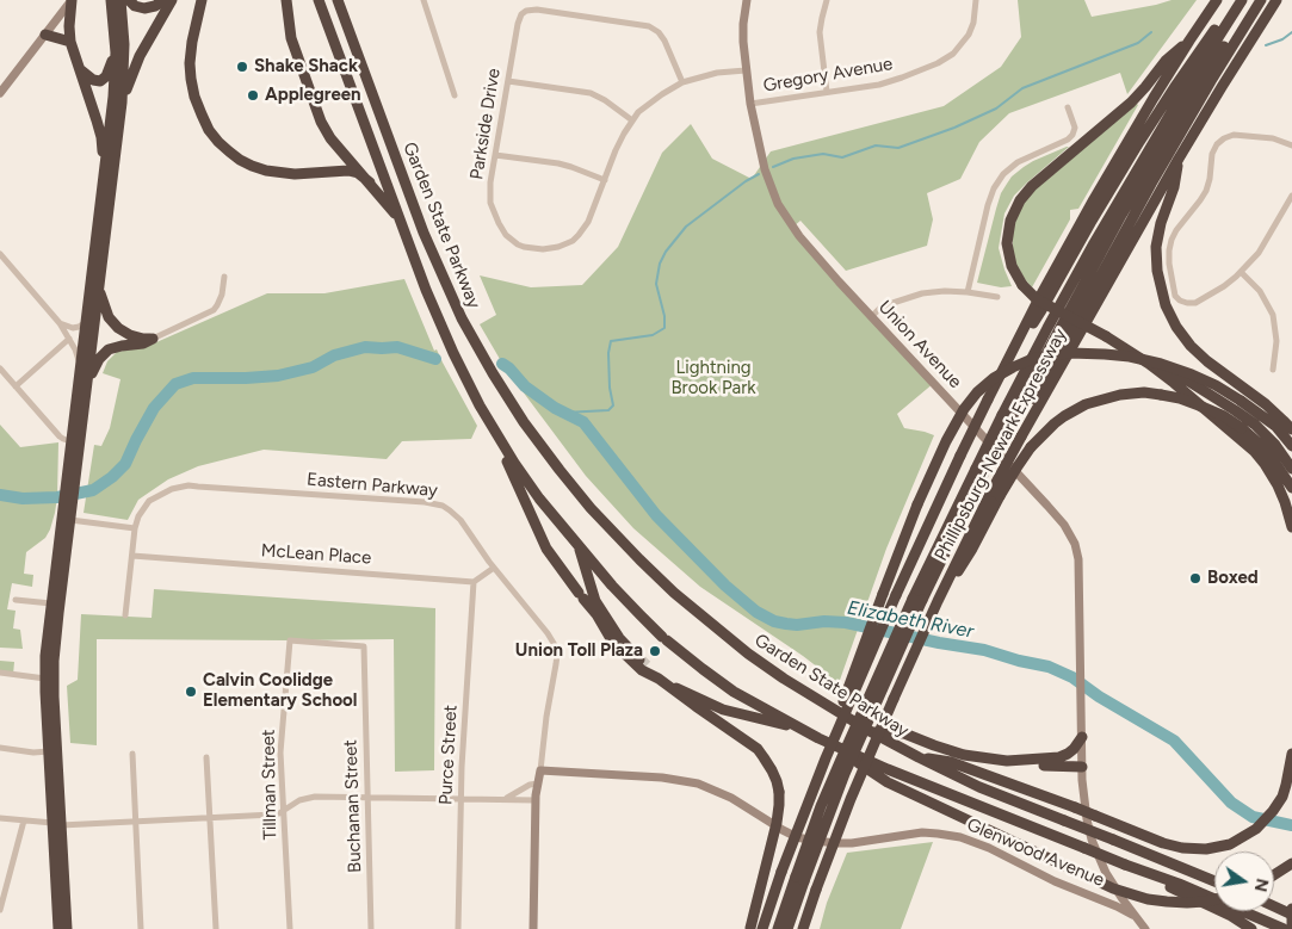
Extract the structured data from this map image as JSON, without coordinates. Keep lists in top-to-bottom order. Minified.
{"streets":{"highway":["Garden State Parkway","Phillipsburg-Newark Expressway"],"street":["Gregory Avenue","Parkside Drive","Union Avenue","Eastern Parkway","McLean Place","Purce Street","Tillman Street","Buchanan Street","Glenwood Avenue"]},"crossings":[["Gregory Avenue","Union Avenue"],["Parkside Drive","Union Avenue"],["Union Avenue","Glenwood Avenue"],["Eastern Parkway","McLean Place"],["Eastern Parkway","Glenwood Avenue"],["McLean Place","Purce Street"],["Tillman Street","Buchanan Street"]],"water":["Elizabeth River"],"parks":["Lightning Brook Park"],"places":["Shake Shack","Applegreen","Boxed","Union Toll Plaza","Calvin Coolidge Elementary School"],"north":"right"}
